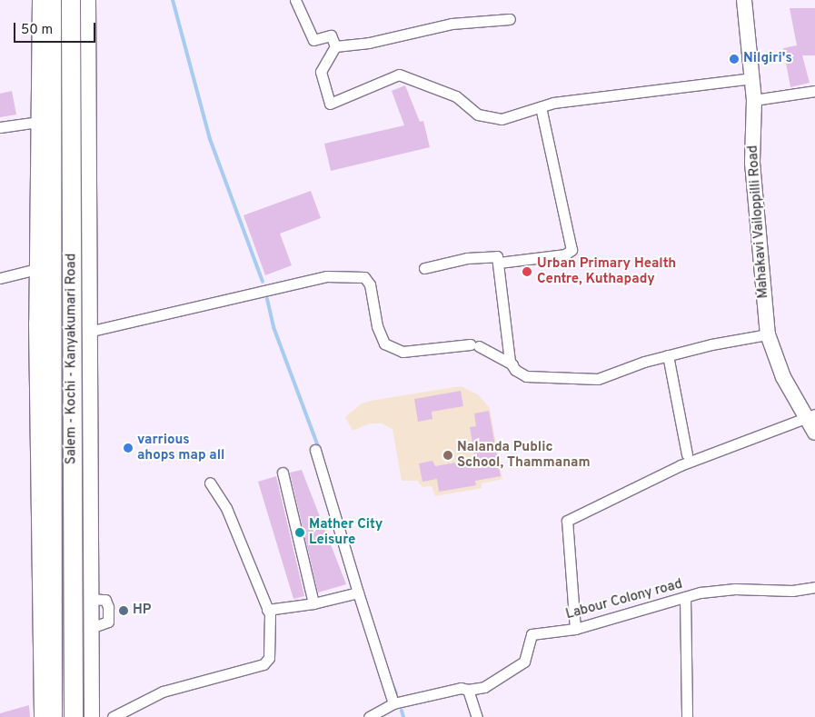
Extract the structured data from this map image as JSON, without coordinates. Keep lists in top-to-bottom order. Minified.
{"streets":{"highway":["Salem - Kochi - Kanyakumari Road"],"street":["Mahakavi Vailoppilli Road","Labour Colony road"]},"places":["Nilgiri's","Urban Primary Health Centre, Kuthapady","varrious ahops map all","Nalanda Public School, Thammanam","Mather City Leisure","HP"],"scale_bar":"50 m"}
